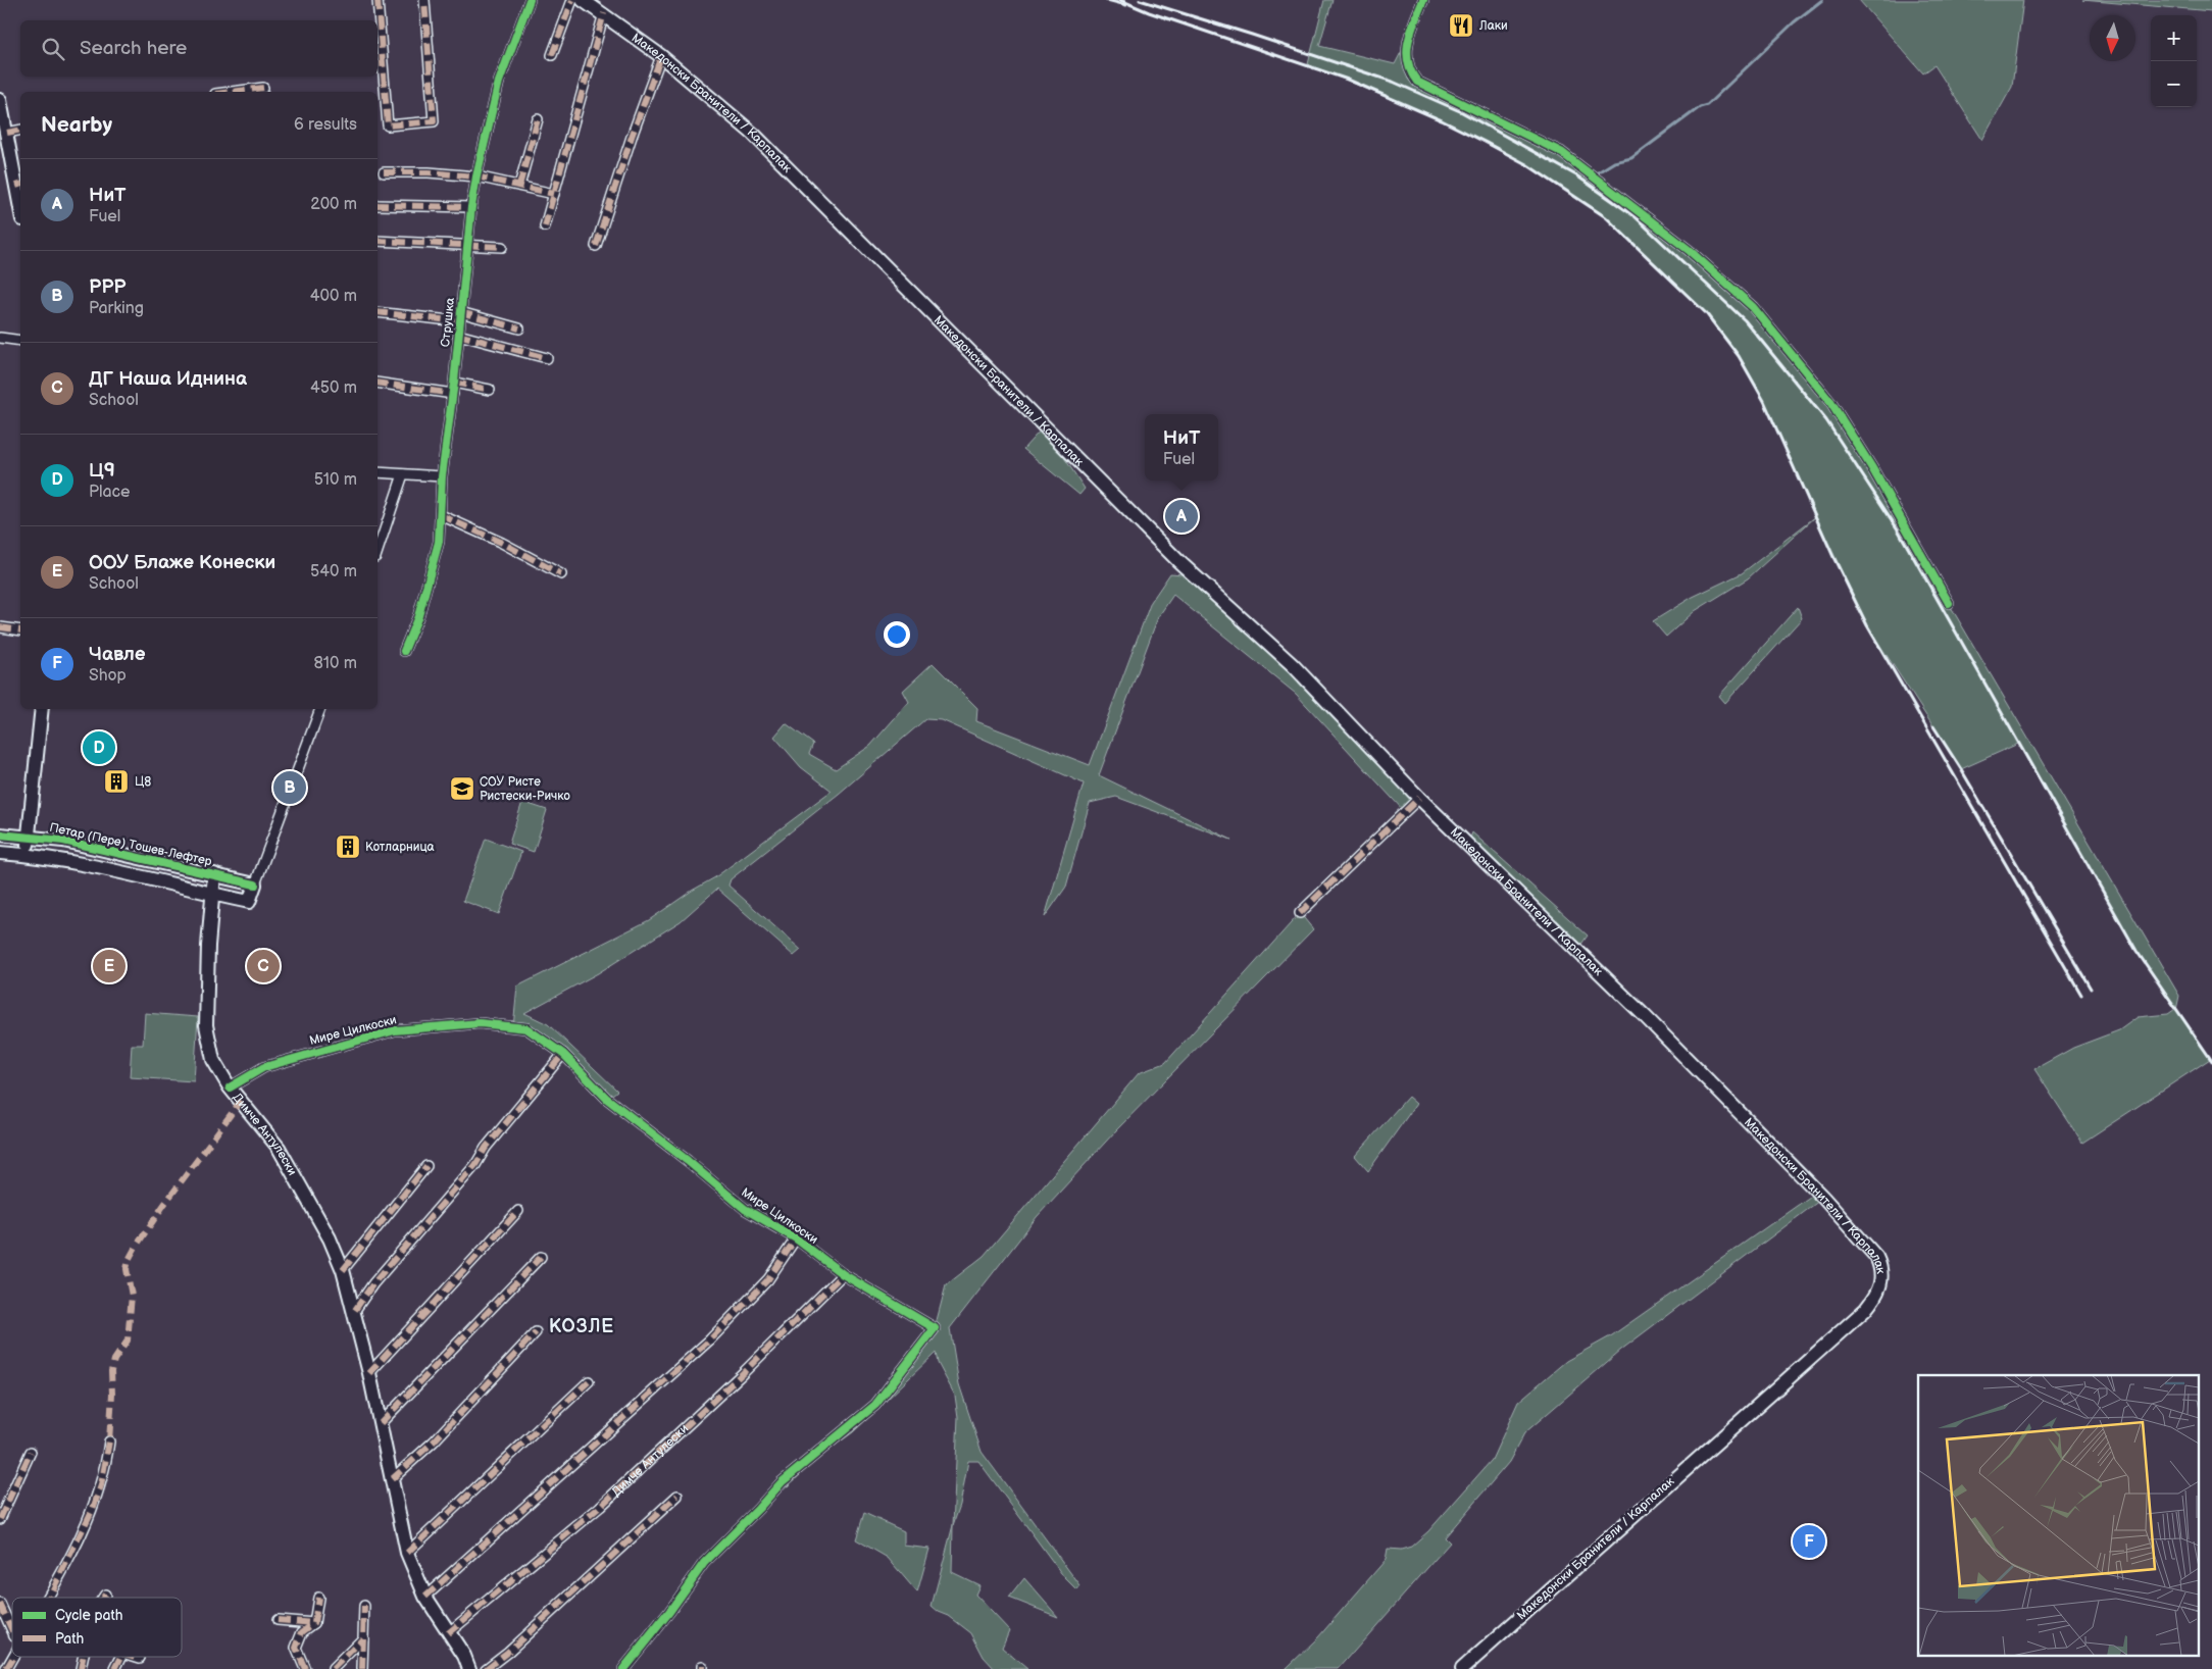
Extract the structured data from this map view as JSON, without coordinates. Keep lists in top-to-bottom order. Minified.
{"streets":{"main road":["Македонски Бранители / Карпалак","Петар (Пере) Тошев-Лефтер","Димче Антулески"],"street":["Струшка","Мире Цилкоски"]},"crossings":[["Петар (Пере) Тошев-Лефтер","Димче Антулески"],["Мире Цилкоски","Димче Антулески"]],"districts":["КОЗЛЕ"],"places":{"restaurant":["Лаки"],"building":["Ц8","Котларница"],"school or university":["СОУ Ристе Ристески-Ричко"]},"legend":["Cycle path","Path"],"north":"bottom","page":{"map_buttons":["+","−"],"search":"Search here","heading":["Nearby","6 results"],"list":[{"mark":"A","name":"НиТ","note":"Fuel","value":"200 m"},{"mark":"B","name":"РРР","note":"Parking","value":"400 m"},{"mark":"C","name":"ДГ Наша Иднина","note":"School","value":"450 m"},{"mark":"D","name":"Ц9","note":"Place","value":"510 m"},{"mark":"E","name":"ООУ Блаже Конески","note":"School","value":"540 m"},{"mark":"F","name":"Чавле","note":"Shop","value":"810 m"}],"popup":["НиТ","Fuel"],"pins":["A","D","B","C","E","F"]}}
